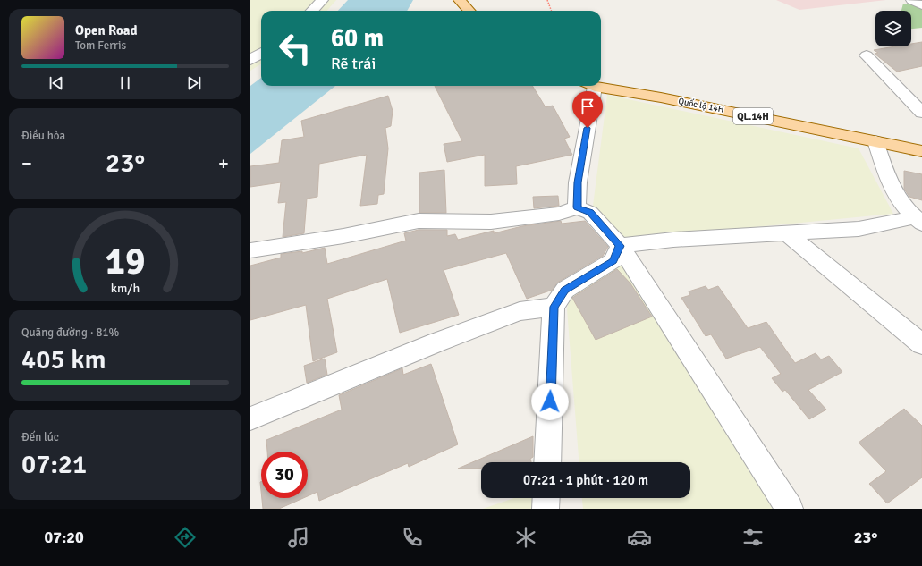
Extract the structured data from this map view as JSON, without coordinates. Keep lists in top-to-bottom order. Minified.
{"streets":{"main road":["Quốc lộ 14H","QL.14H"]},"page":{"turn":["60 m","Rẽ trái"],"song":["Open Road","Tom Ferris"],"tile":["Điều hòa",["Quãng đường · 81%","405 km"],["Đến lúc","07:21"]],"heat":["−","23°","+"],"limit":"30","trip":"07:21 · 1 phút · 120 m","tabs":["07:20","23°"],"gauge":["19","km/h"]}}
